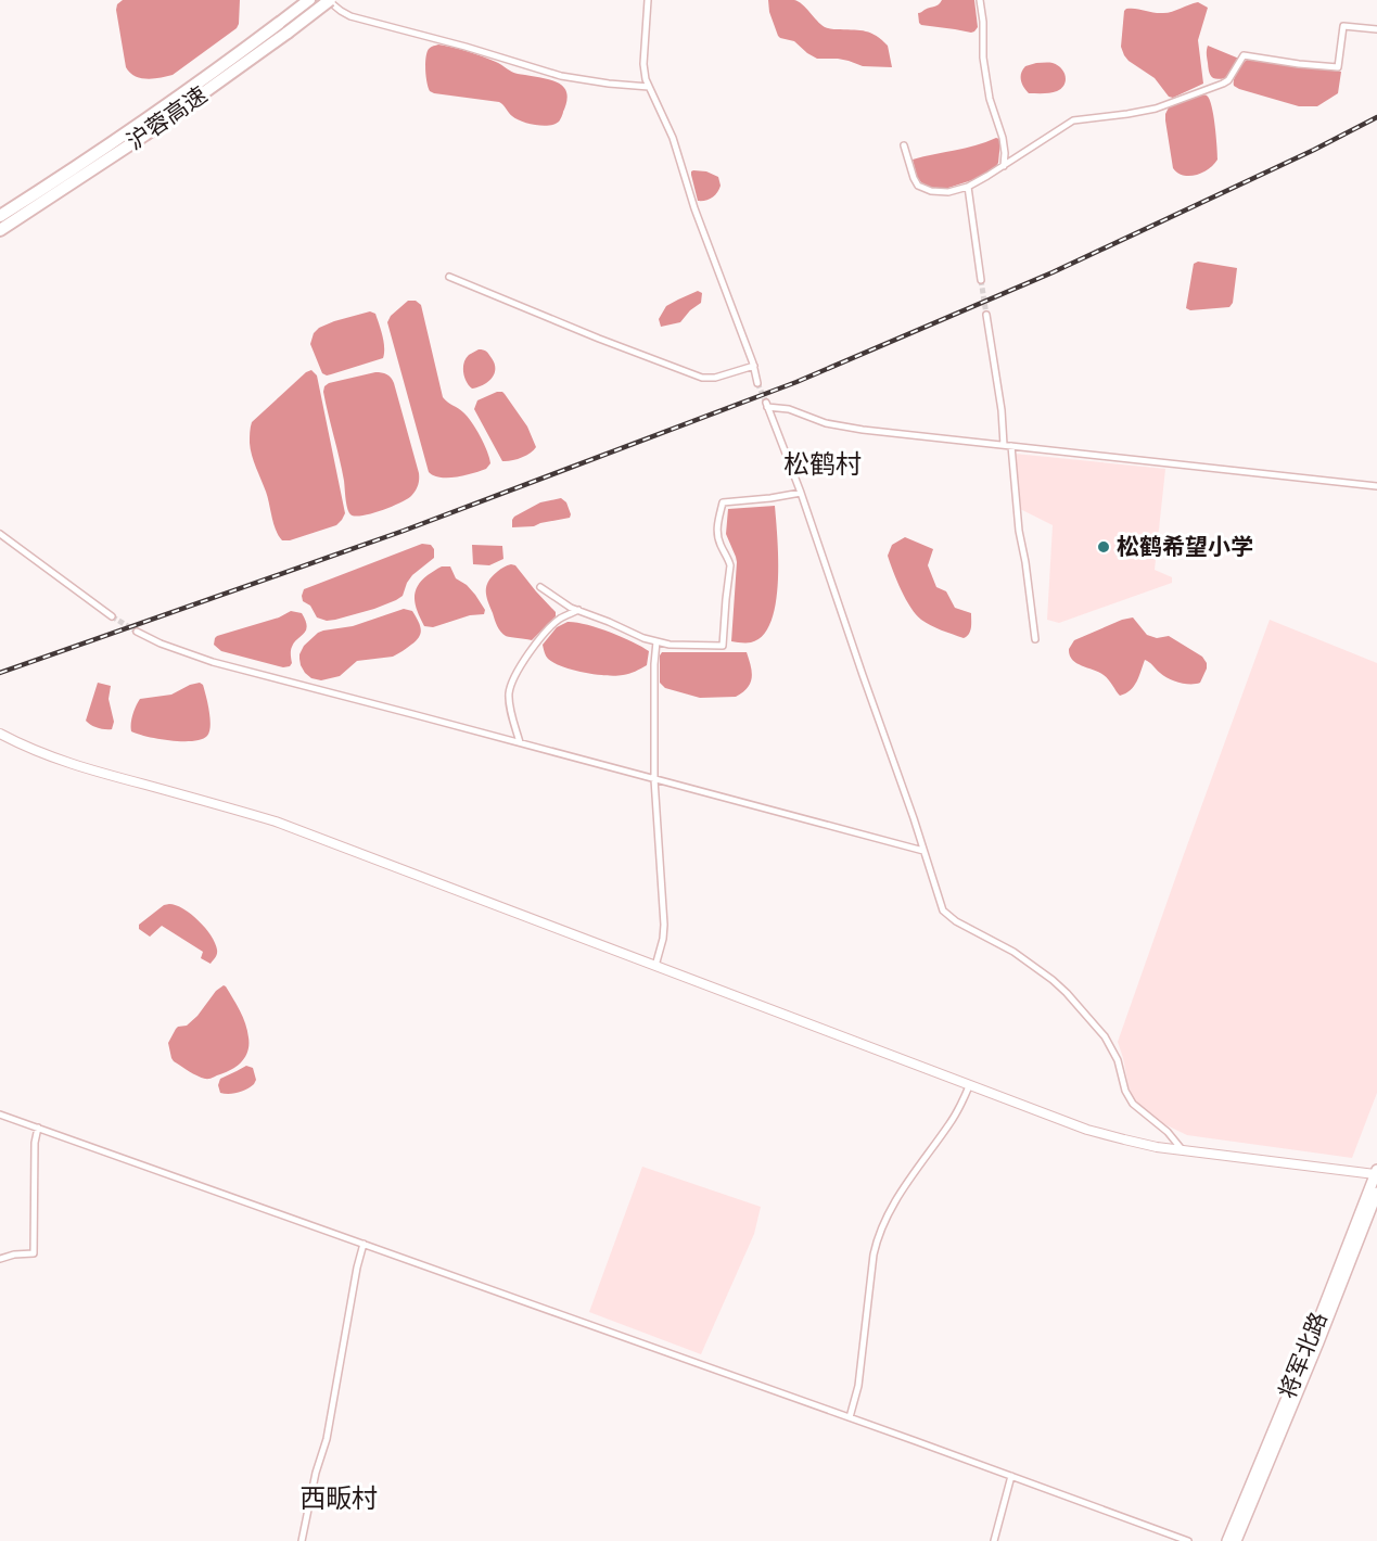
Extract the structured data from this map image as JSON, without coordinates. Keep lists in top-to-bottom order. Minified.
{"streets":{"highway":["沪蓉高速","将军北路"]},"districts":["松鹤村","西畈村"],"places":["松鹤希望小学"]}
